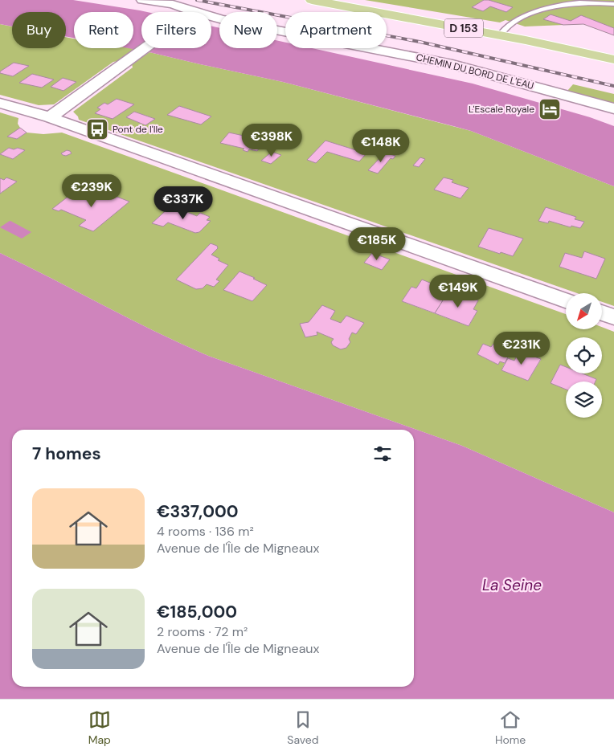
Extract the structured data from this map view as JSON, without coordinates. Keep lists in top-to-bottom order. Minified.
{"streets":{"main road":["D 153"],"street":["CHEMIN DU BORD DE L'EAU"]},"water":["La Seine"],"places":{"hotel":["L'Escale Royale"],"bus stop":["Pont de l'Ile"]},"north":"bottom left","page":{"chip":["Buy","Rent","Filters","New","Apartment"],"price":["€398K","€148K","€239K","€337K","€185K","€149K","€231K"],"heading":"7 homes","list":[{"name":"€337,000","note":"4 rooms · 136 m² · Avenue de l'Île de Migneaux"},{"name":"€185,000","note":"2 rooms · 72 m² · Avenue de l'Île de Migneaux"}],"tabs":["Map","Saved","Home"]}}
